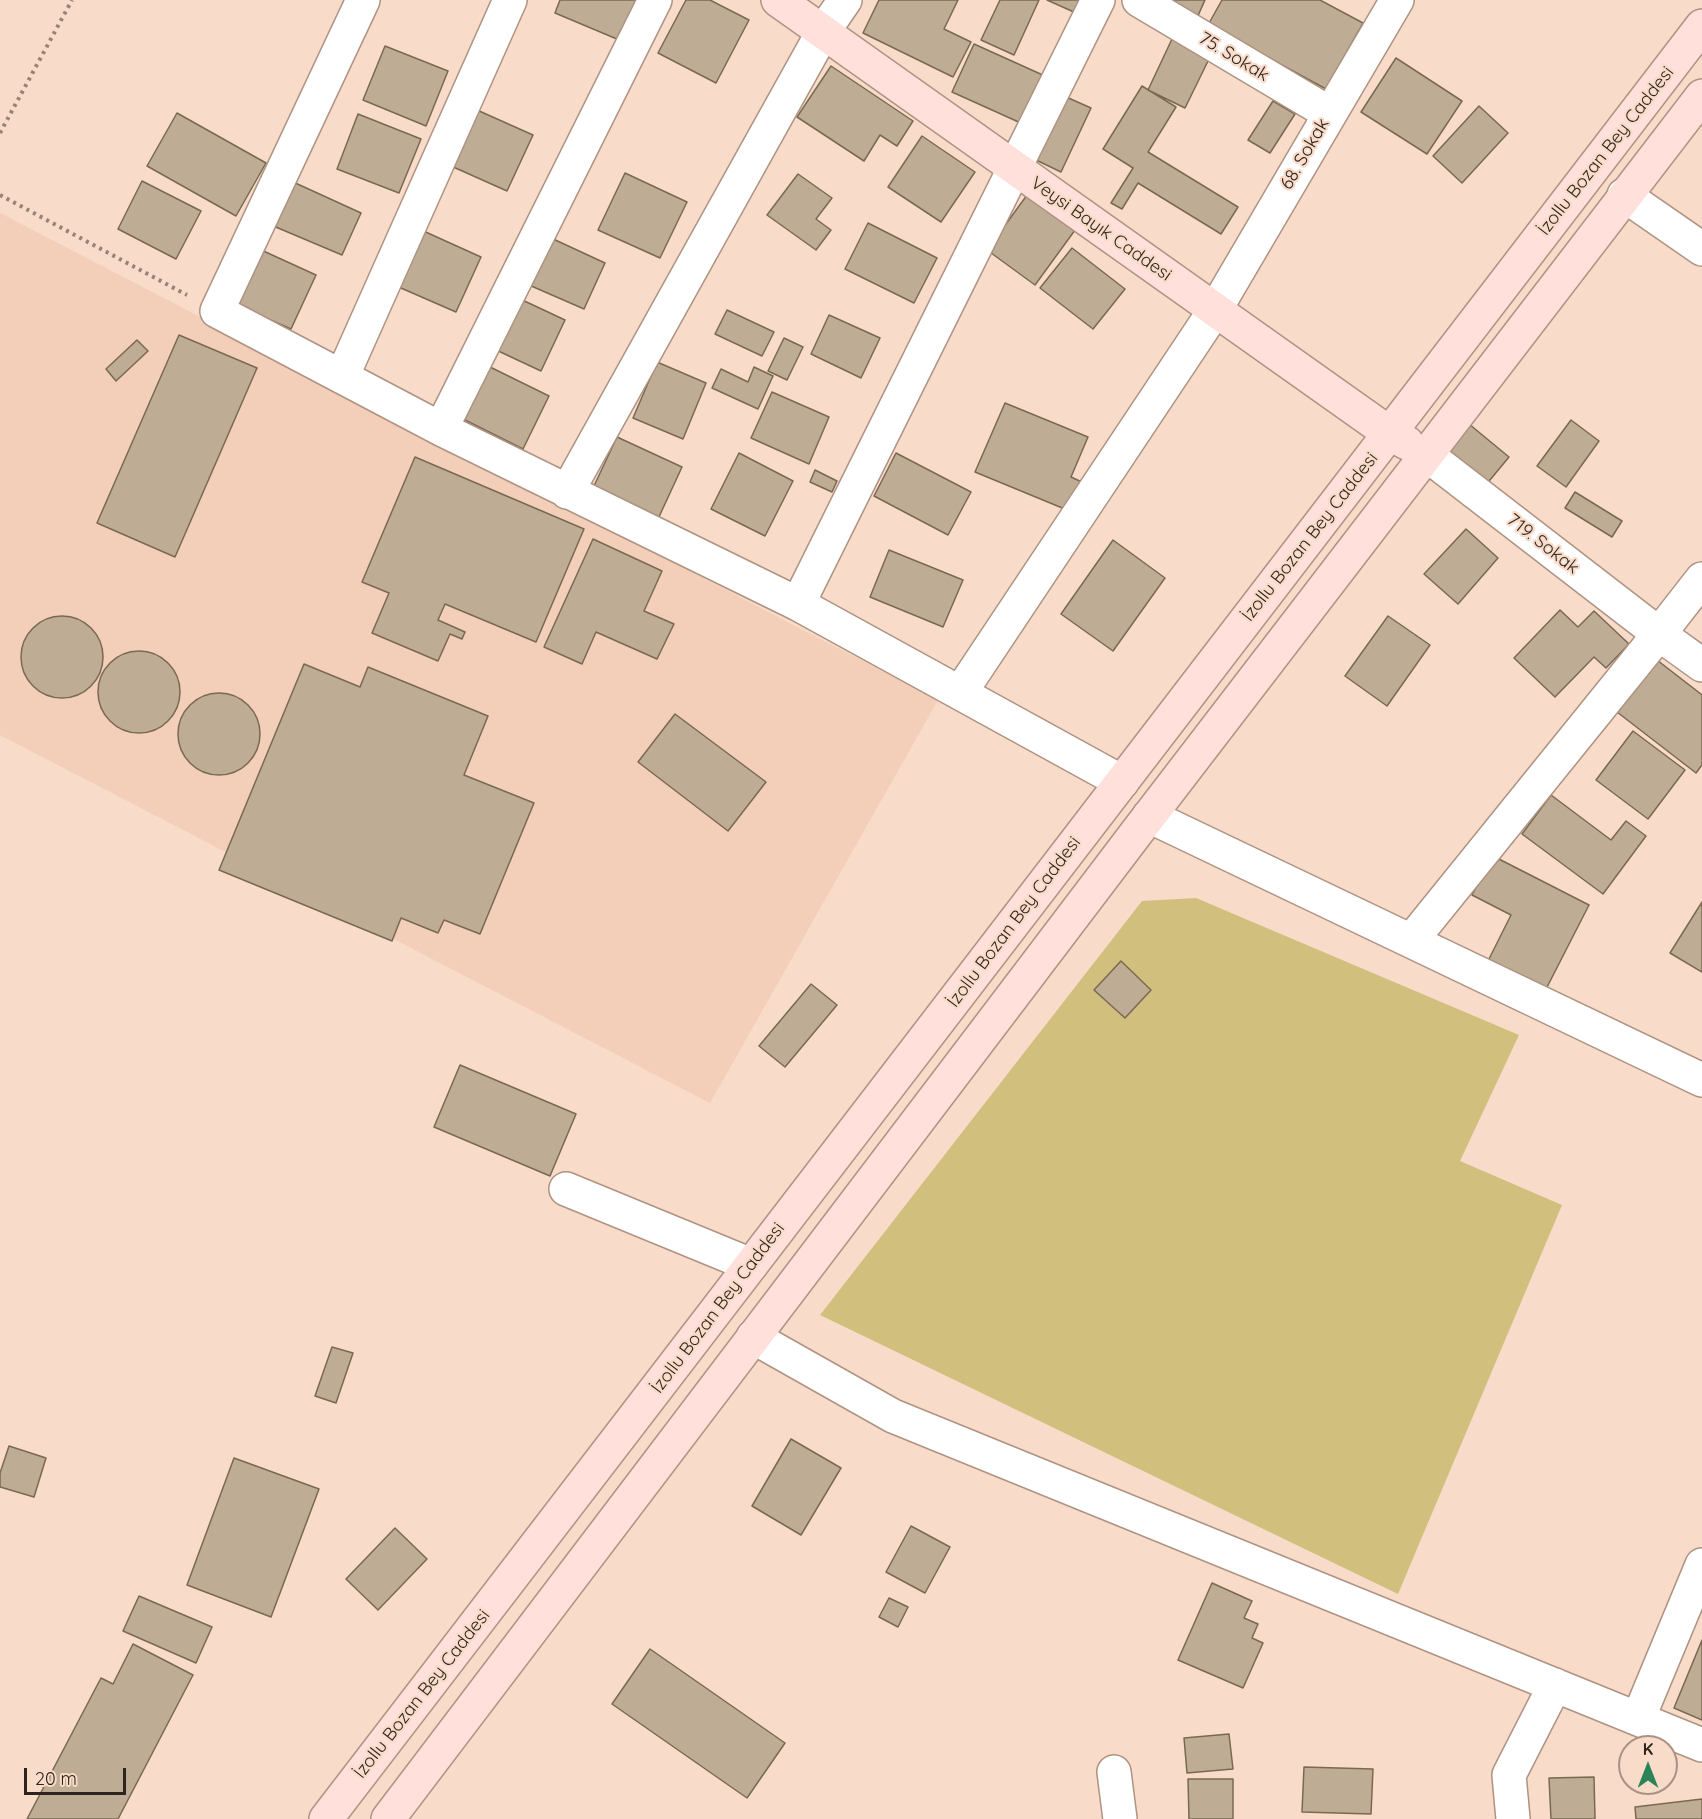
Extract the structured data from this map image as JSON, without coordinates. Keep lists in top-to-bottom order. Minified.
{"streets":{"main road":["İzollu Bozan Bey Caddesi","Veysi Bayık Caddesi"],"street":["75. Sokak","68. Sokak","719. Sokak"]},"crossings":[["75. Sokak","68. Sokak"],["İzollu Bozan Bey Caddesi","Veysi Bayık Caddesi"],["68. Sokak","Veysi Bayık Caddesi"],["Veysi Bayık Caddesi","719. Sokak"]],"scale_bar":"20 m","north":"top"}
